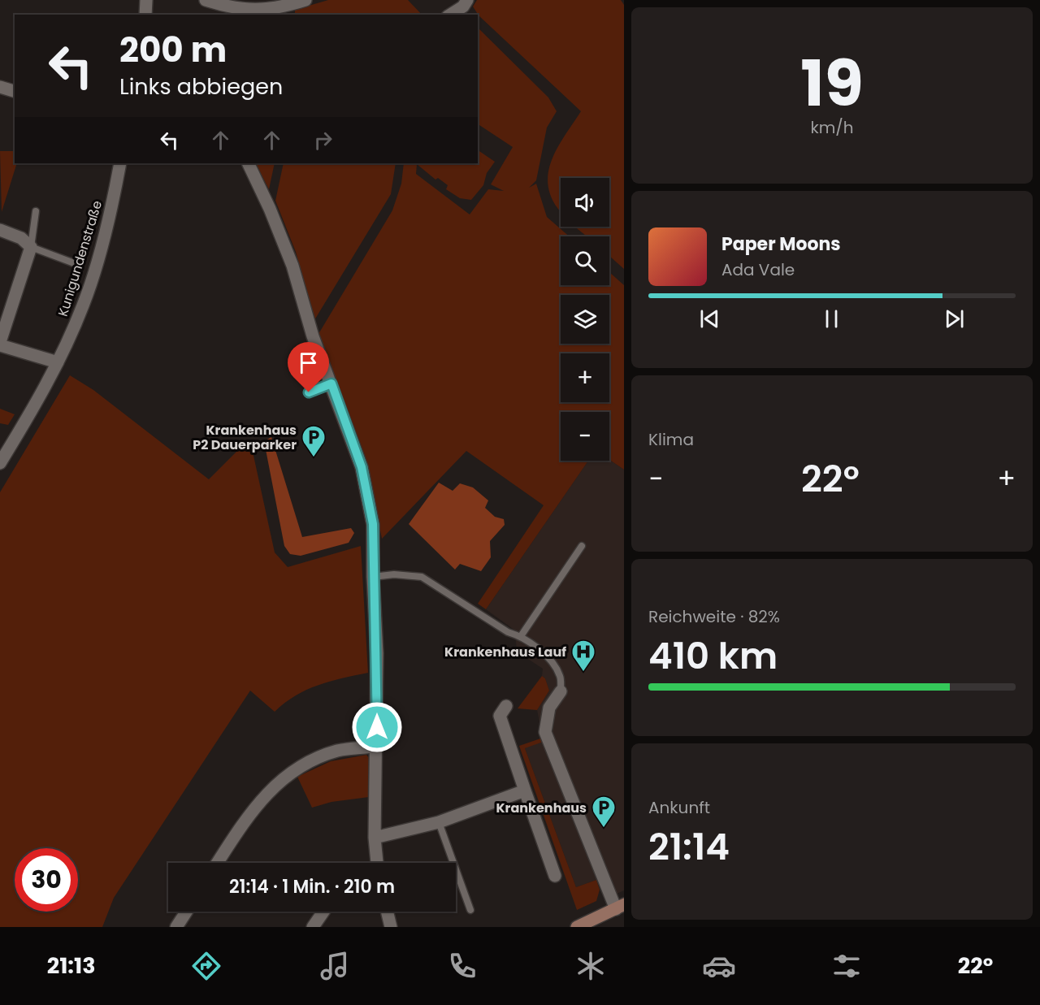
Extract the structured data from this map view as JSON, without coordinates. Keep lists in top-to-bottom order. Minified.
{"streets":{"street":["Kunigundenstraße"]},"places":{"parking":["Krankenhaus P2 Dauerparker","Krankenhaus"],"hospital":["Krankenhaus Lauf"]},"page":{"tile":[["19","km/h"],"Klima",["Reichweite · 82%","410 km"],["Ankunft","21:14"]],"turn":["200 m","Links abbiegen"],"map_buttons":["+","−"],"song":["Paper Moons","Ada Vale"],"heat":["−","22°","+"],"limit":"30","trip":"21:14 · 1 Min. · 210 m","tabs":["21:13","22°"]}}
